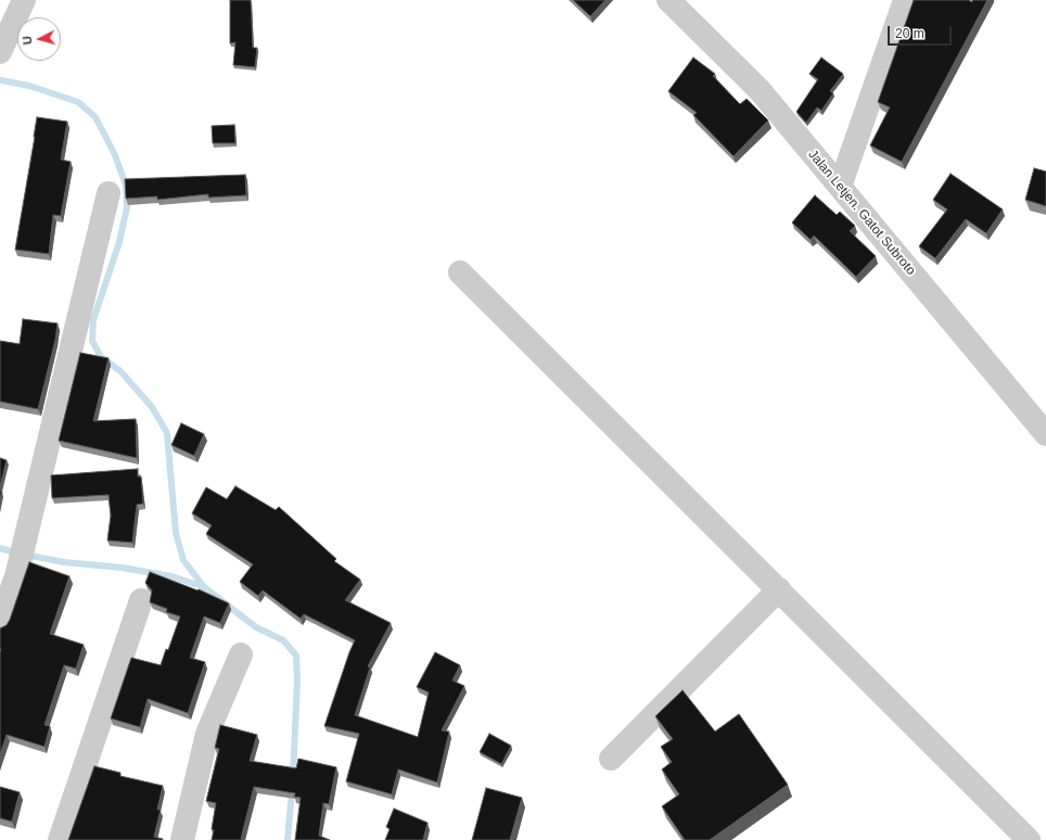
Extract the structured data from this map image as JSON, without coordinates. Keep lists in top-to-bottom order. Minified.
{"streets":{"street":["Jalan Letjen. Gatot Subroto"]},"scale_bar":"20 m","north":"left"}
